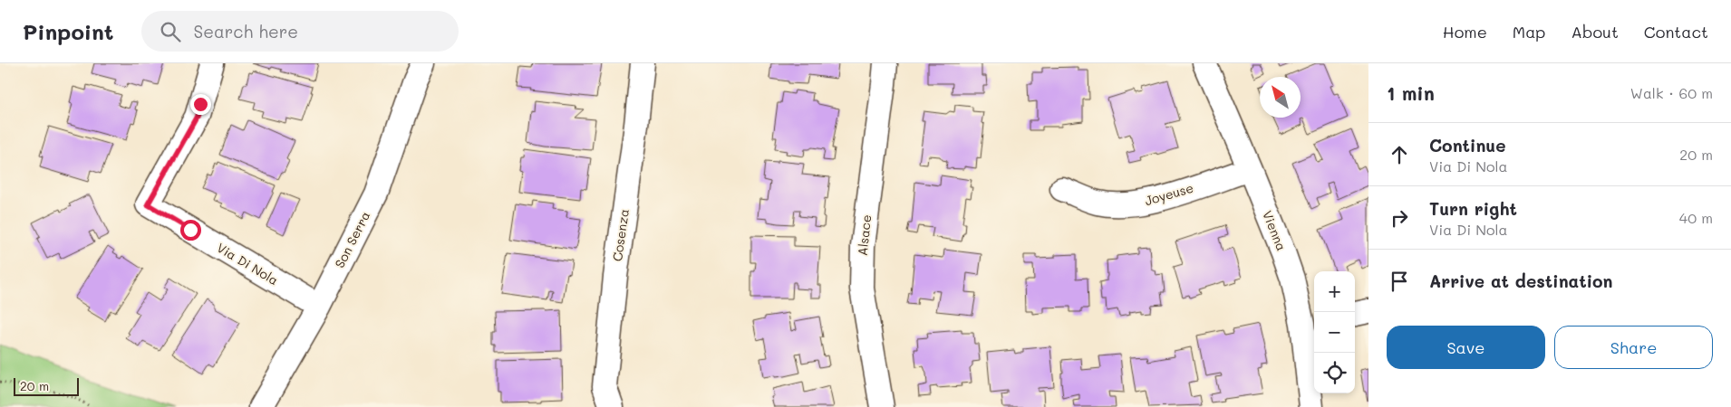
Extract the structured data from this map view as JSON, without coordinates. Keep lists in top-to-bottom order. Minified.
{"streets":{"street":["Joyeuse","Vienna","Cosenza","Alsace","Son Serra","Via Di Nola"]},"crossings":[["Joyeuse","Vienna"],["Son Serra","Via Di Nola"]],"scale_bar":"20 m","north":"top left","page":{"header":"Pinpoint","search":"Search here","nav":["Home","Map","About","Contact"],"heading":["1 min","Walk · 60 m"],"list":[["Continue","Via Di Nola","20 m"],["Turn right","Via Di Nola","40 m"],"Arrive at destination"],"map_buttons":["+","−"],"buttons":["Save","Share"],"scale":"20 m"}}
